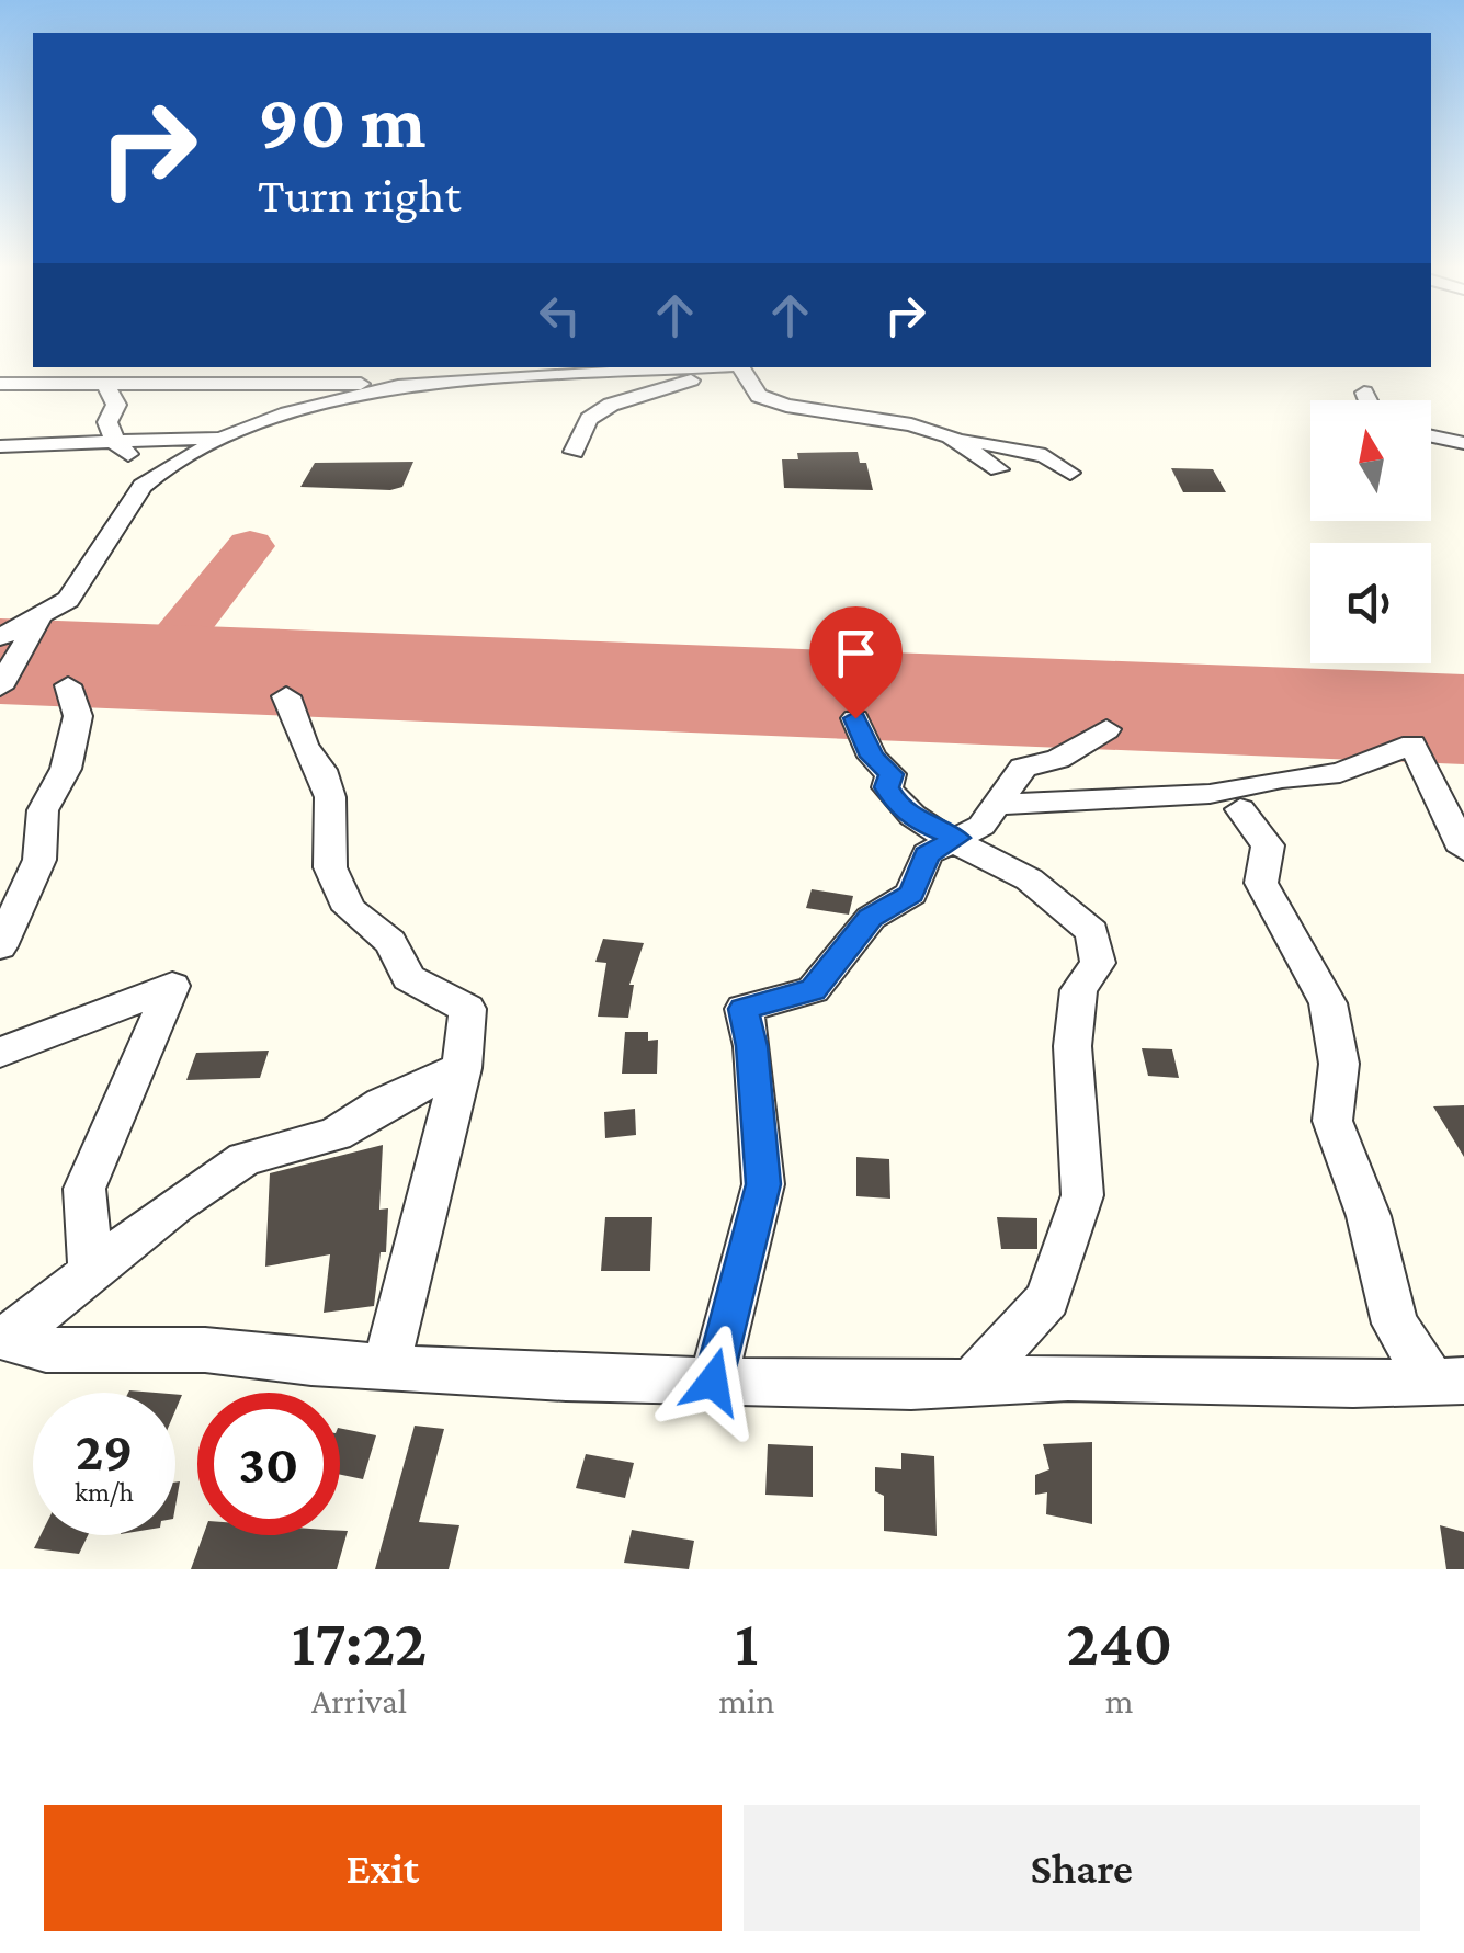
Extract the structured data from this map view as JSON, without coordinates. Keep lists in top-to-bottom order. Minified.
{"north":"top","page":{"turn":["90 m","Turn right"],"speed":"29 km/h","limit":"30","eta":["17:22","Arrival","1","min","240","m"],"buttons":["Exit","Share"]}}
